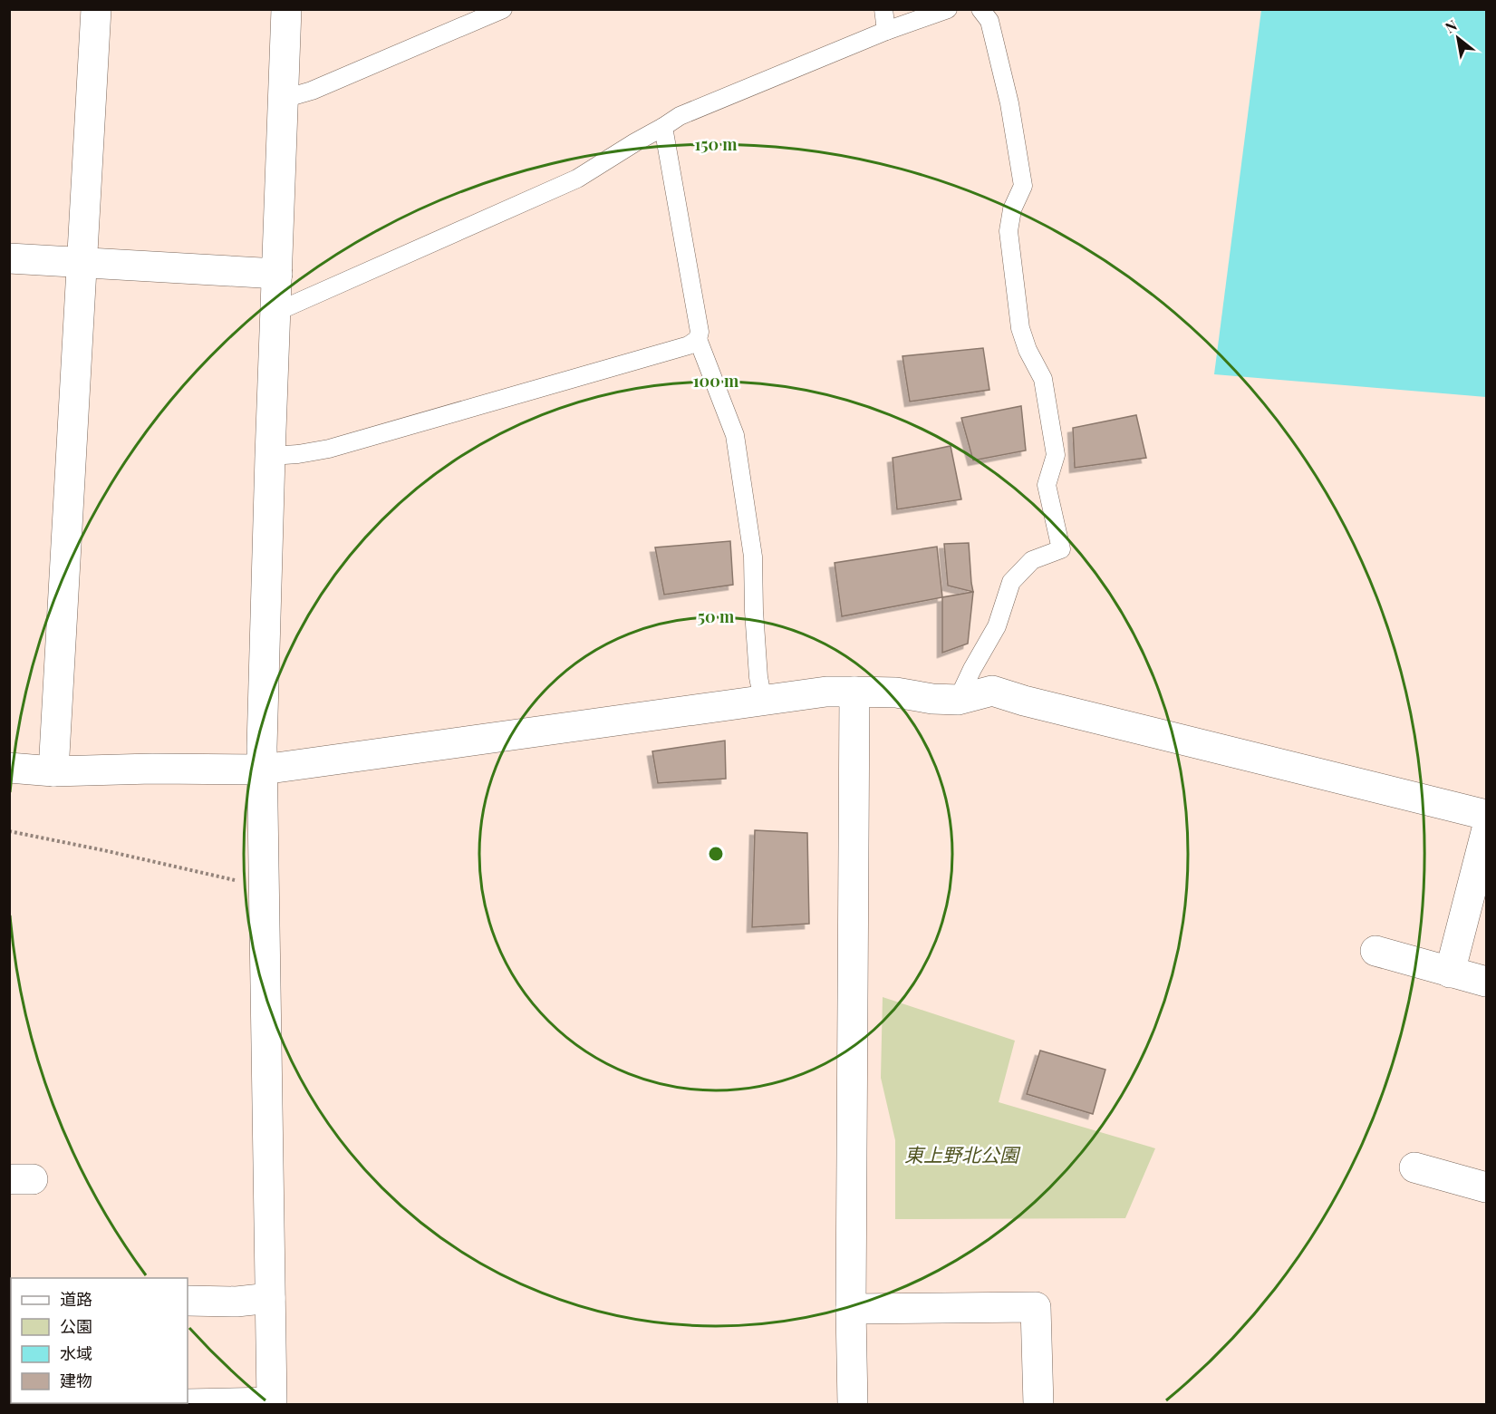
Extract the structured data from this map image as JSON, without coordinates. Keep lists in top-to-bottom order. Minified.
{"parks":["東上野北公園"],"legend":["道路","公園","水域","建物"],"north":"top left","rings":["150 m","100 m","50 m"]}
